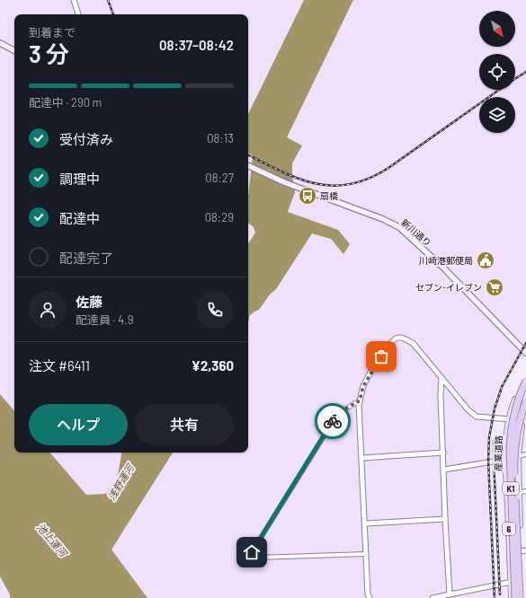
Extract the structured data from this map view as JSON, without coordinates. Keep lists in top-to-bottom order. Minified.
{"streets":{"highway":["K1"],"main road":["新川通り","産業道路","6"]},"water":["浅野運河","池上運河"],"places":{"bus stop":["扇橋"],"public building":["川崎港郵便局"],"supermarket":["セブン-イレブン"]},"north":"bottom right","page":{"heading":["3 分","到着まで","08:37–08:42"],"panel":["佐藤","配達員 · 4.9","注文 #6411","¥2,360"],"bar":"配達中 · 290 m","list":[["受付済み","08:13"],["調理中","08:27"],["配達中","08:29"],"配達完了"],"buttons":["ヘルプ","共有"]}}
